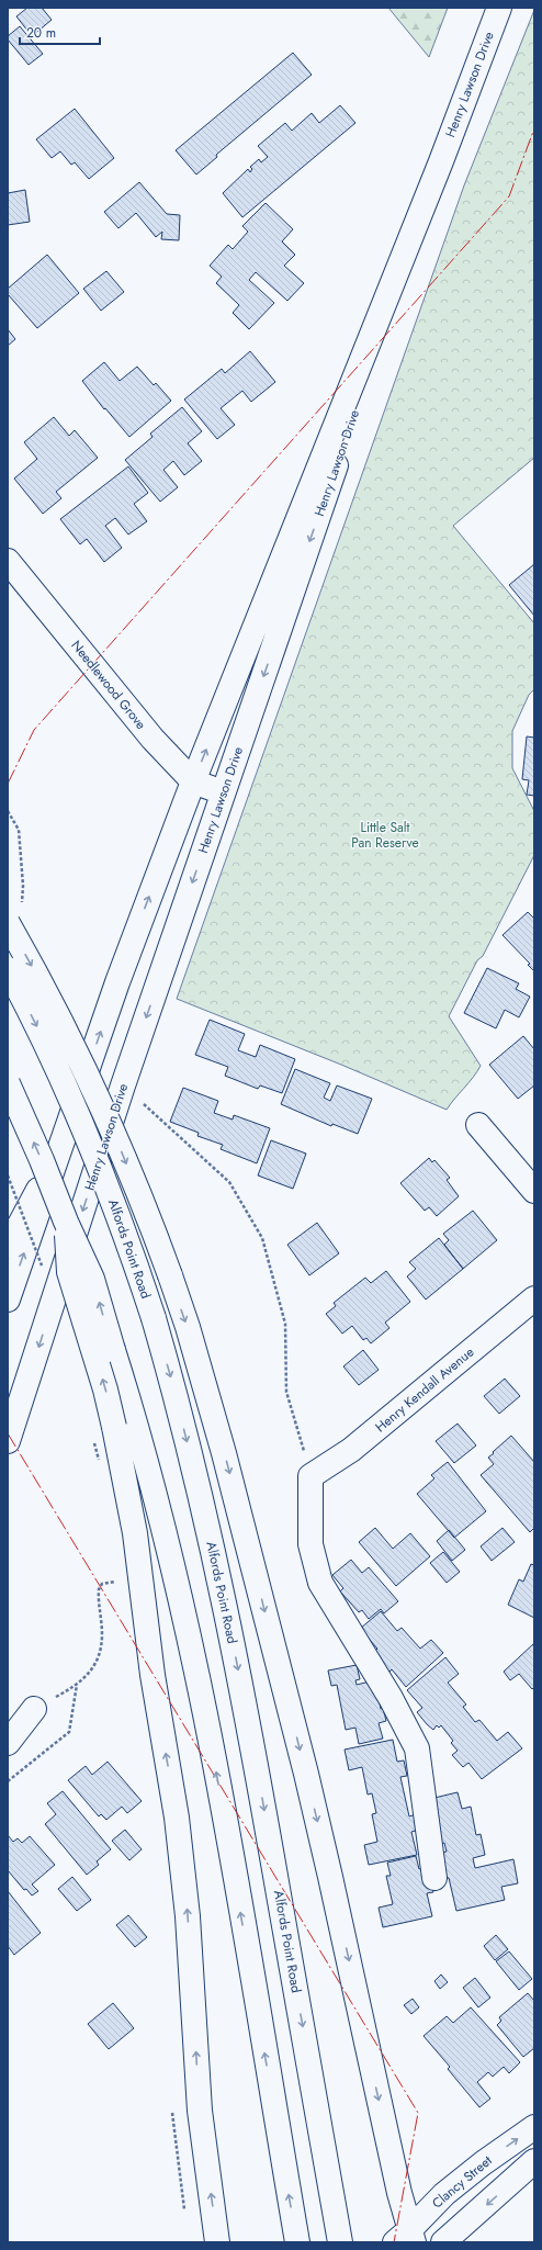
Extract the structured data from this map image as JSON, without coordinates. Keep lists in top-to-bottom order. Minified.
{"streets":{"main road":["Henry Lawson Drive","Needlewood Grove","Alfords Point Road","Henry Kendall Avenue","Clancy Street"]},"crossings":[["Henry Lawson Drive","Needlewood Grove"]],"parks":["Little Salt Pan Reserve"],"scale_bar":"20 m"}
